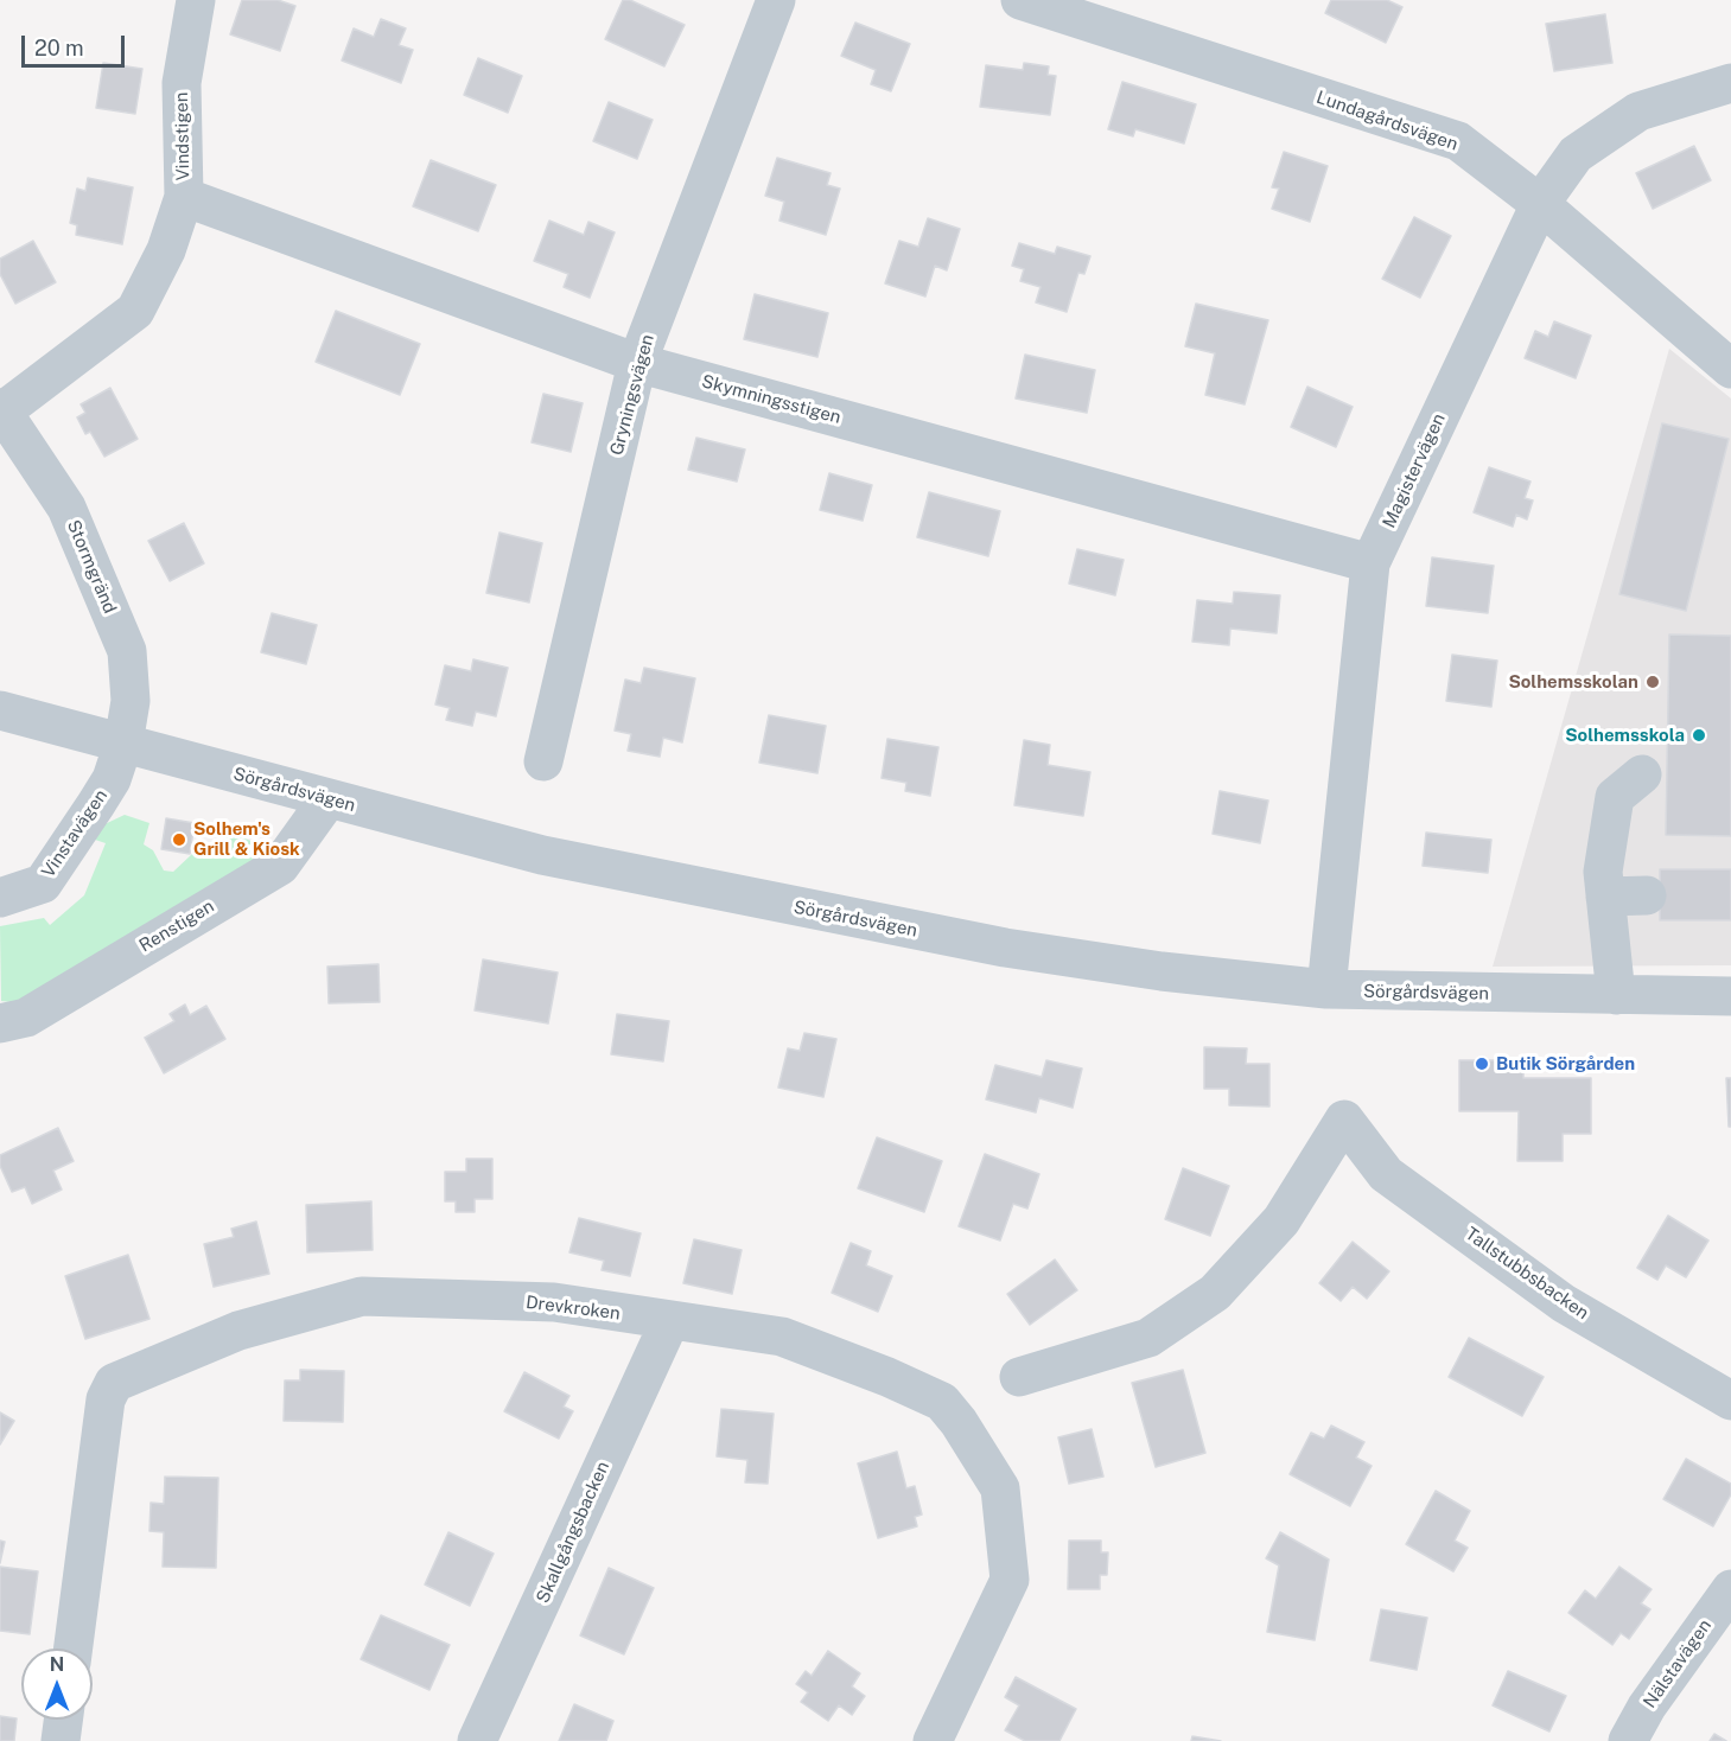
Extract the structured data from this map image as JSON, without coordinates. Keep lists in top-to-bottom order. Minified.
{"streets":{"street":["Lundagårdsvägen","Vindstigen","Gryningsvägen","Skymningsstigen","Magistervägen","Stormgränd","Sörgårdsvägen","Vinstavägen","Renstigen","Tallstubbsbacken","Drevkroken","Skallgångsbacken","Nälstavägen"]},"crossings":[["Lundagårdsvägen","Magistervägen"],["Vindstigen","Skymningsstigen"],["Vindstigen","Stormgränd"],["Gryningsvägen","Skymningsstigen"],["Skymningsstigen","Magistervägen"],["Magistervägen","Sörgårdsvägen"],["Stormgränd","Sörgårdsvägen"],["Stormgränd","Vinstavägen"],["Sörgårdsvägen","Vinstavägen"],["Sörgårdsvägen","Renstigen"],["Drevkroken","Skallgångsbacken"]],"places":["Solhemsskolan","Solhemsskola","Solhem's Grill & Kiosk","Butik Sörgården"],"scale_bar":"20 m","north":"top"}
